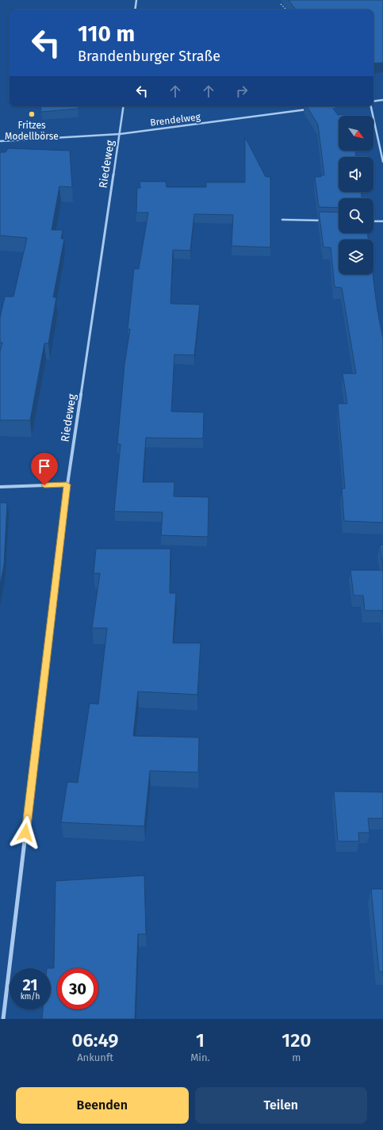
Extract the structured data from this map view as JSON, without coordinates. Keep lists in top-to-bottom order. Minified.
{"streets":{"street":["Brendelweg","Riedeweg"]},"crossings":[["Brendelweg","Riedeweg"]],"places":["Fritzes Modellbörse"],"north":"bottom right","page":{"turn":["110 m","Brandenburger Straße"],"speed":"21 km/h","limit":"30","eta":["06:49","Ankunft","1","Min.","120","m"],"buttons":["Beenden","Teilen"]}}
